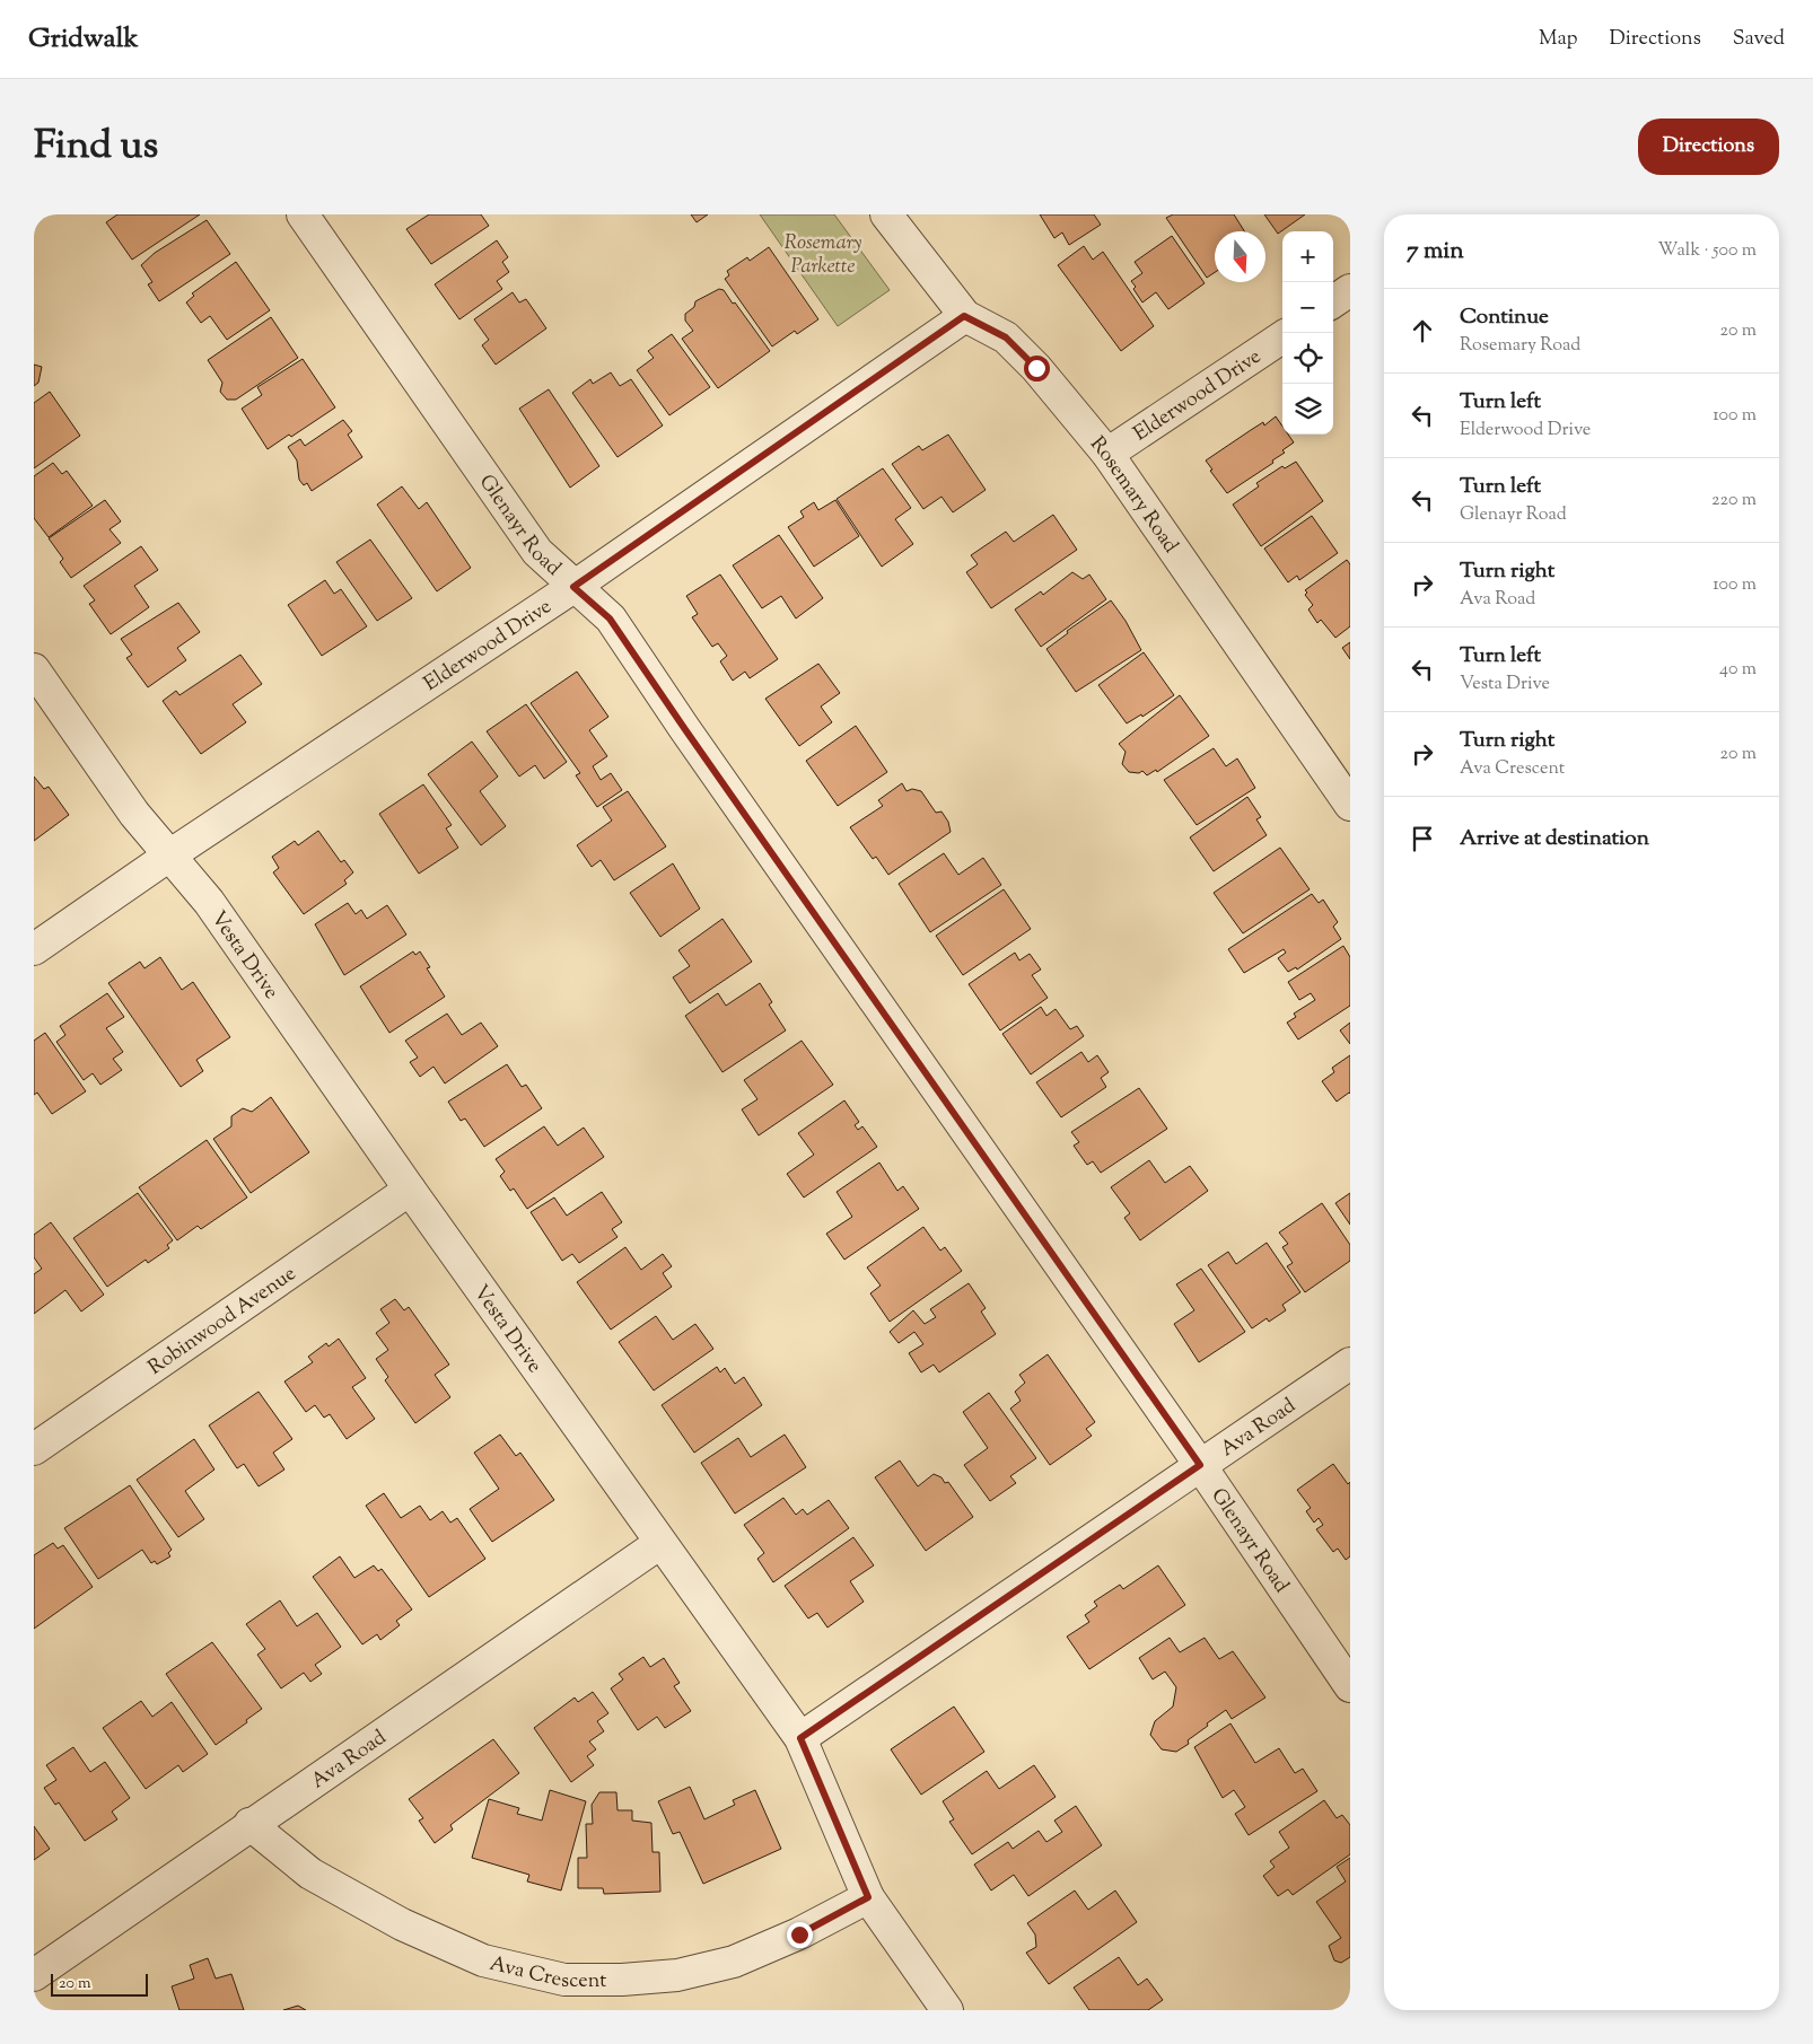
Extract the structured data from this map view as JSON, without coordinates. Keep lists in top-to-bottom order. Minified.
{"streets":{"street":["Elderwood Drive","Rosemary Road","Glenayr Road","Vesta Drive","Robinwood Avenue","Ava Road","Ava Crescent"]},"crossings":[["Elderwood Drive","Rosemary Road"],["Elderwood Drive","Glenayr Road"],["Elderwood Drive","Vesta Drive"],["Glenayr Road","Ava Road"],["Vesta Drive","Robinwood Avenue"],["Vesta Drive","Ava Road"],["Vesta Drive","Ava Crescent"],["Ava Road","Ava Crescent"]],"parks":["Rosemary Parkette"],"scale_bar":"20 m","north":"bottom","page":{"header":"Gridwalk","nav":["Map","Directions","Saved"],"title":"Find us","buttons":"Directions","heading":["7 min","Walk · 500 m"],"map_buttons":["+","−"],"list":[["Continue","Rosemary Road","20 m"],["Turn left","Elderwood Drive","100 m"],["Turn left","Glenayr Road","220 m"],["Turn right","Ava Road","100 m"],["Turn left","Vesta Drive","40 m"],["Turn right","Ava Crescent","20 m"],"Arrive at destination"],"scale":"20 m"}}
